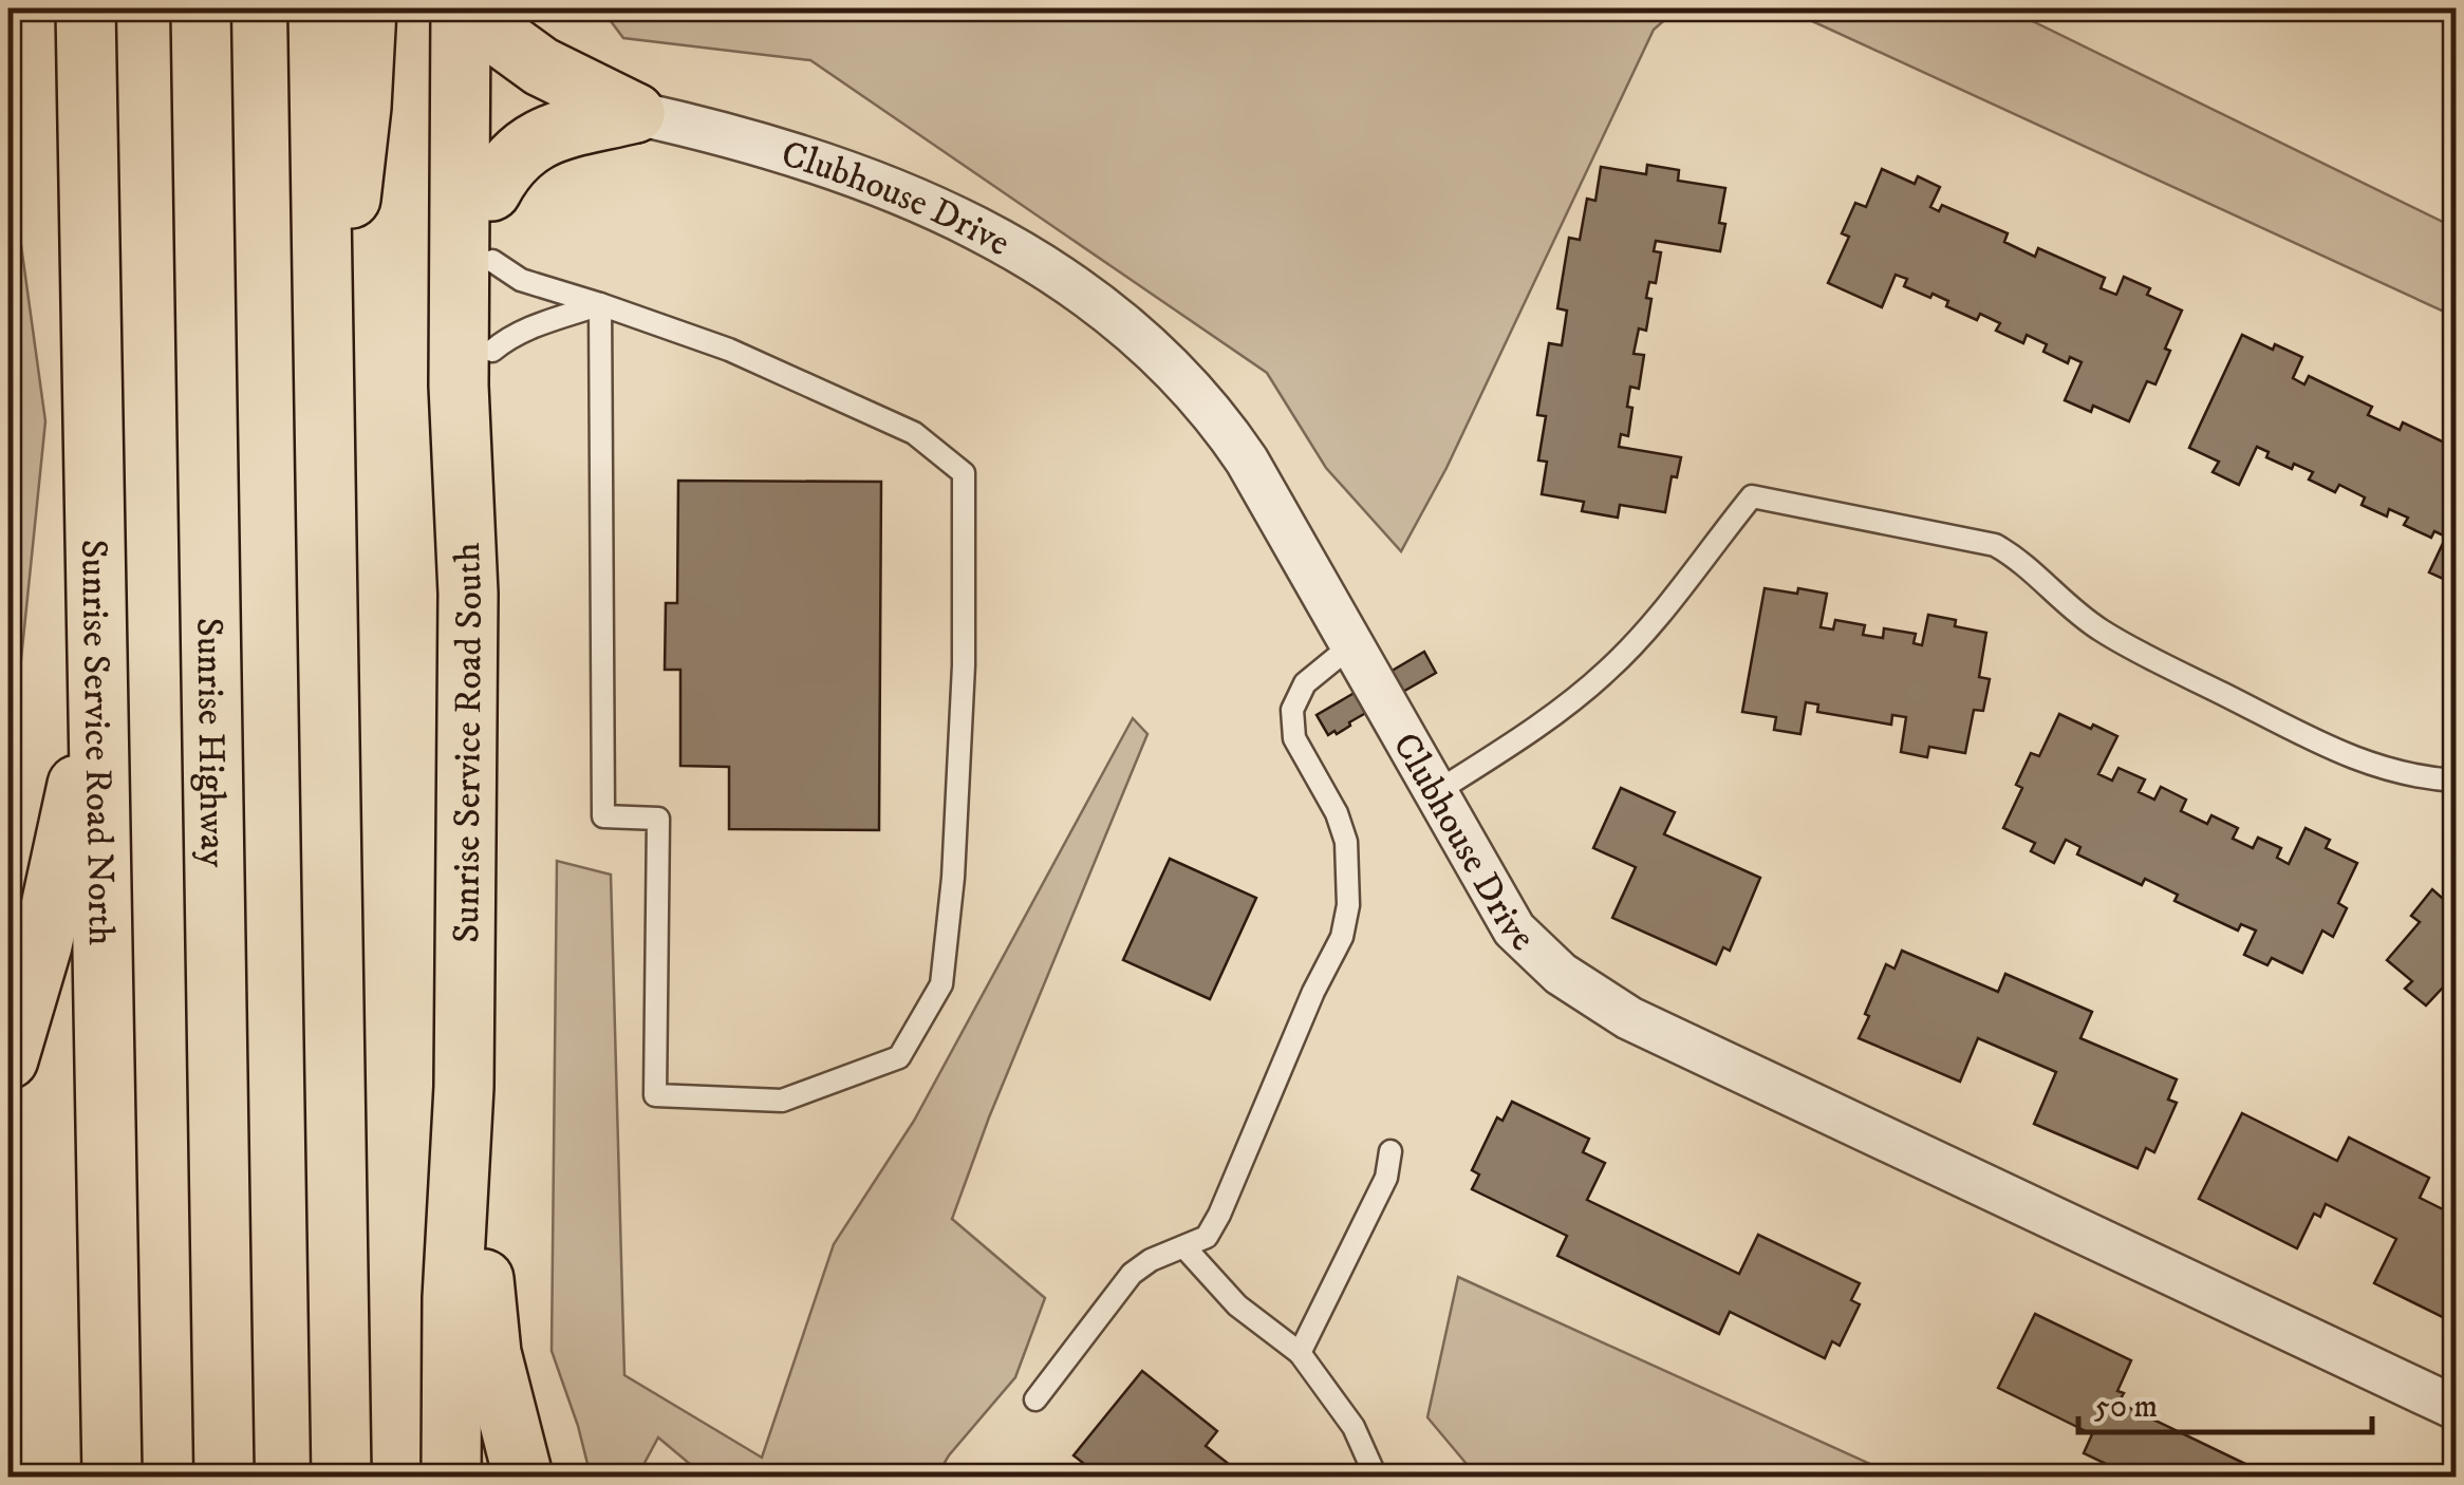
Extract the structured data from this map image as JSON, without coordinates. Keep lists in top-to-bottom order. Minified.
{"streets":{"highway":["Sunrise Service Road North","Sunrise Highway","Sunrise Service Road South"],"street":["Clubhouse Drive"]},"scale_bar":"50 m"}
